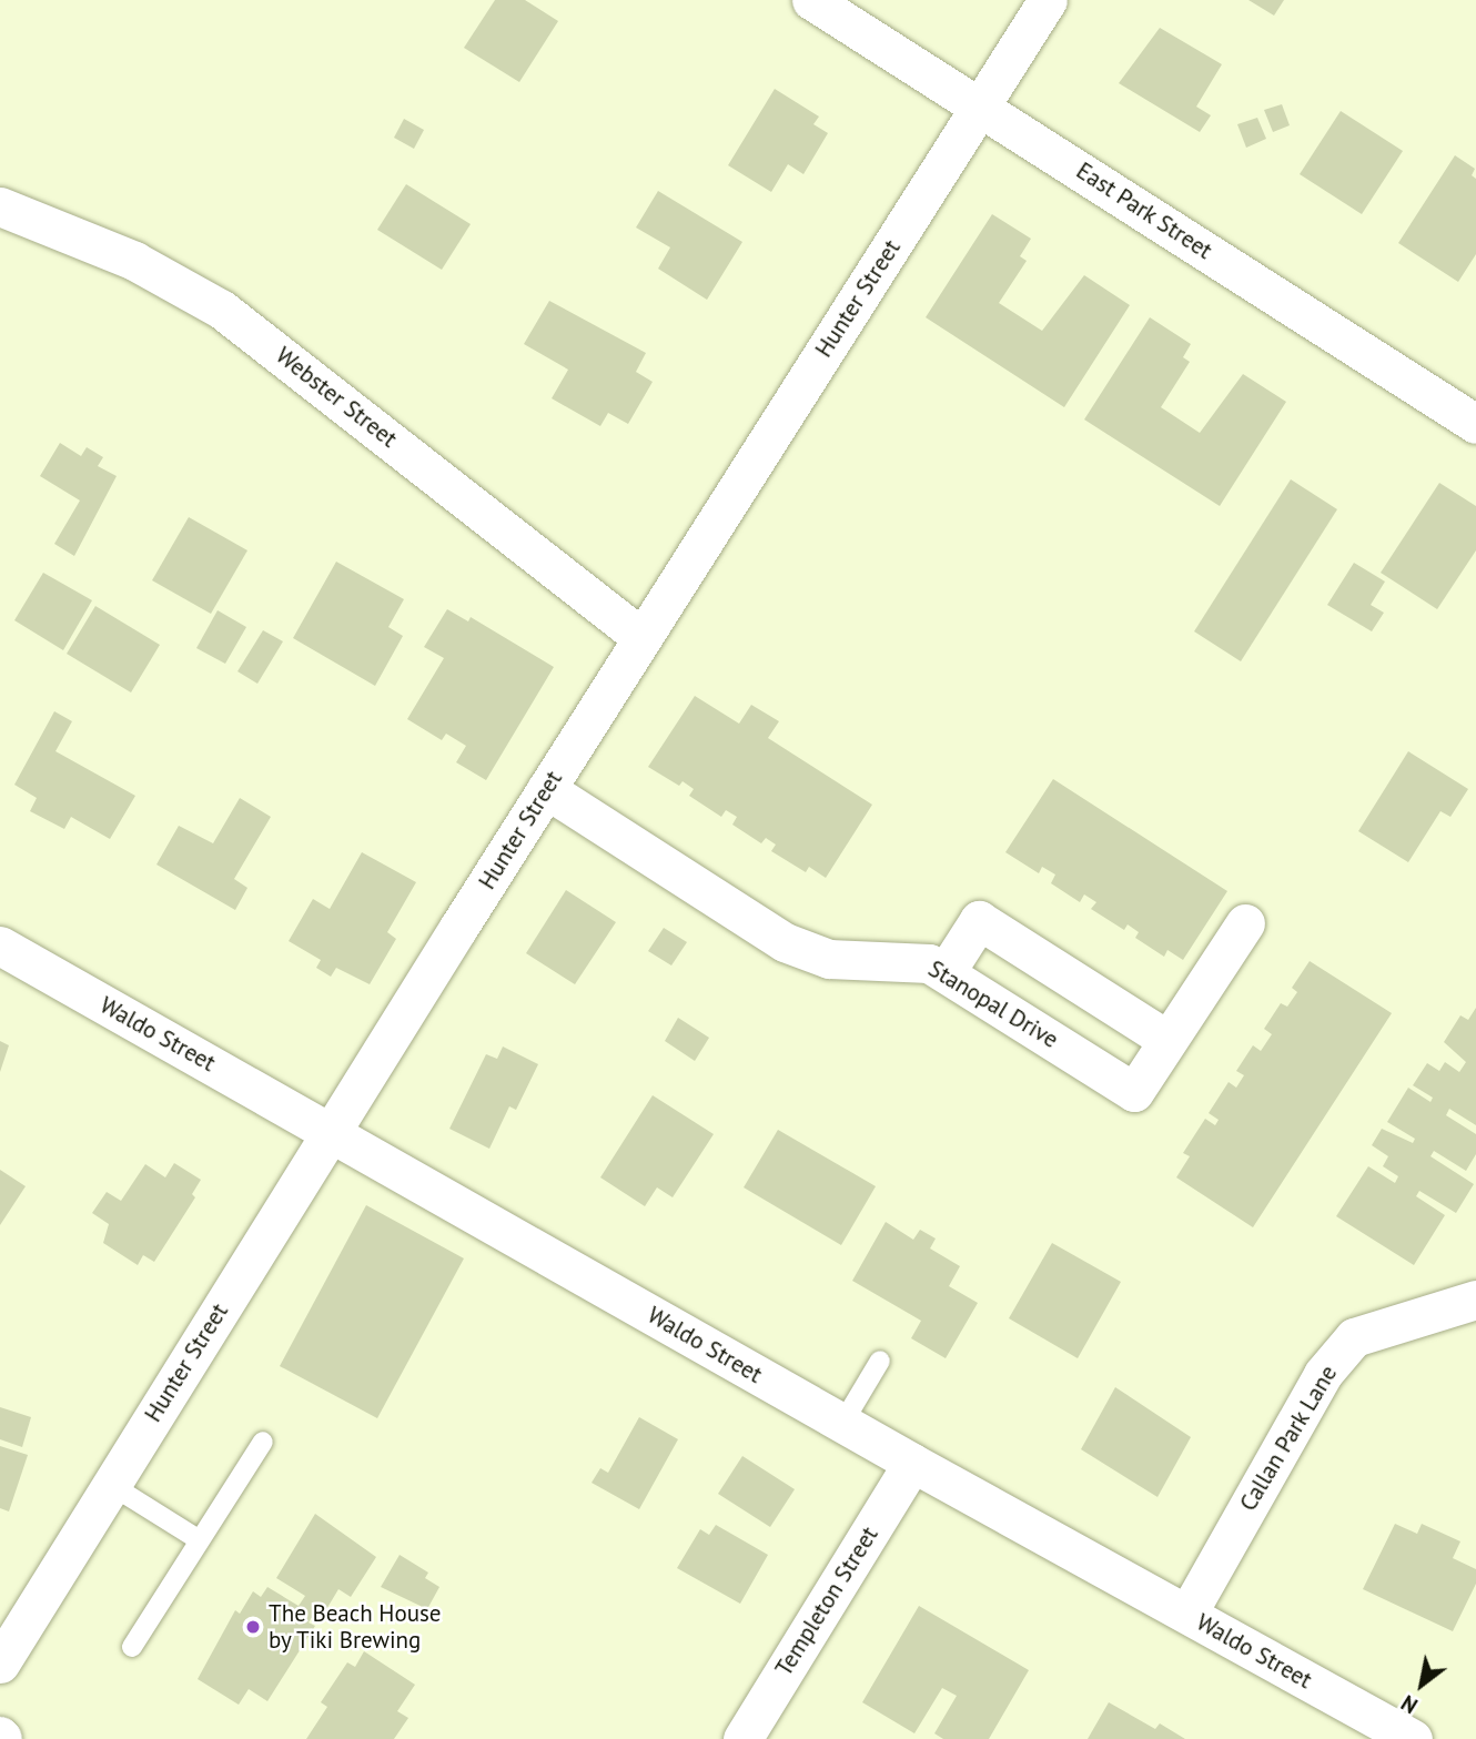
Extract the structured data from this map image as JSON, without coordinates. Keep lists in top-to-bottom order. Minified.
{"streets":{"street":["East Park Street","Hunter Street","Webster Street","Stanopal Drive","Waldo Street","Callan Park Lane","Templeton Street"]},"crossings":[["East Park Street","Hunter Street"],["Hunter Street","Webster Street"],["Hunter Street","Stanopal Drive"],["Hunter Street","Waldo Street"],["Waldo Street","Callan Park Lane"],["Waldo Street","Templeton Street"]],"places":["The Beach House by Tiki Brewing"],"north":"bottom left"}
